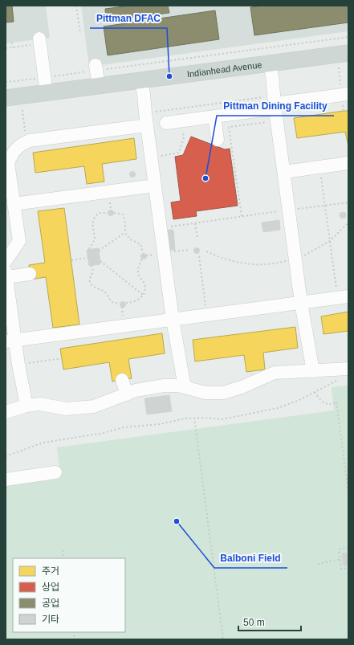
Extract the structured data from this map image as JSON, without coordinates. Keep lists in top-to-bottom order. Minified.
{"streets":{"main road":["Indianhead Avenue"]},"places":["Pittman DFAC","Pittman Dining Facility","Balboni Field"],"legend":["주거","상업","공업","기타"],"scale_bar":"50 m"}
